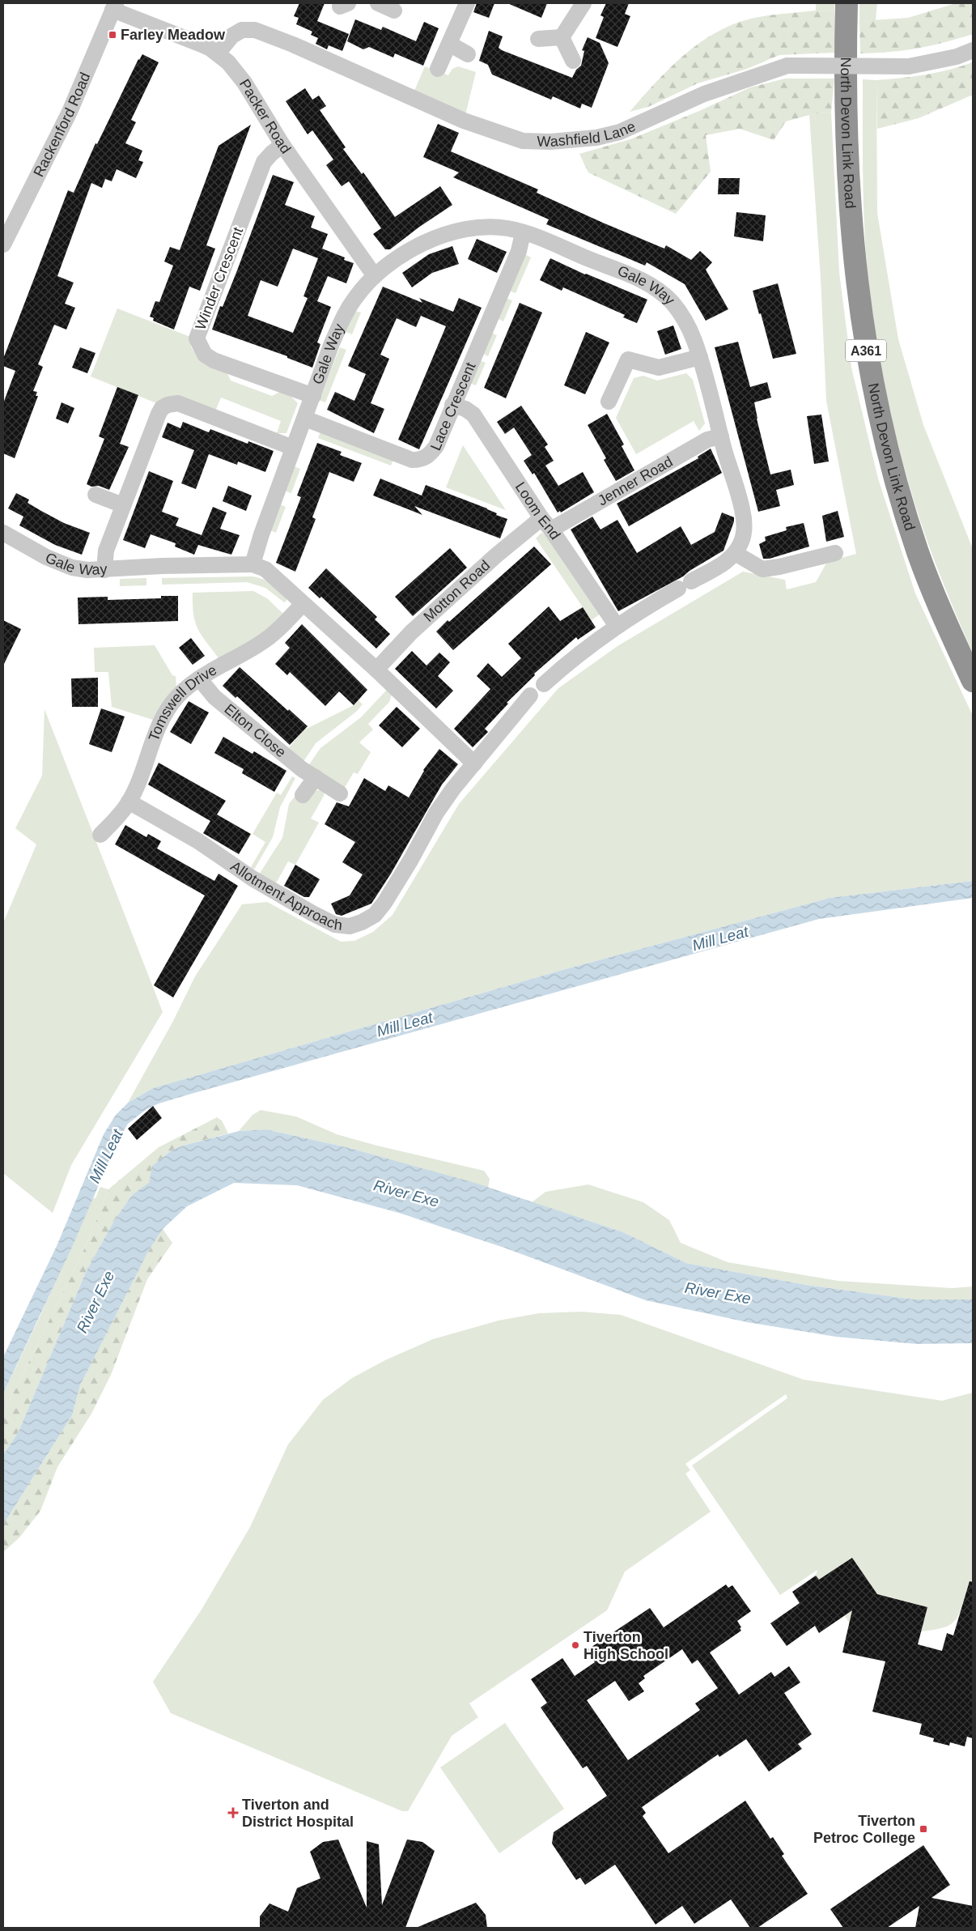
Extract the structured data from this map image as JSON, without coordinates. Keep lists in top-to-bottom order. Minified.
{"streets":{"highway":["North Devon Link Road","A361"],"street":["Packer Road","Rackenford Road","Washfield Lane","Winder Crescent","Gale Way","Lace Crescent","Jenner Road","Loom End","Motton Road","Tomswell Drive","Elton Close","Allotment Approach"]},"crossings":[["Packer Road","Rackenford Road"],["Packer Road","Washfield Lane"],["Packer Road","Winder Crescent"],["Packer Road","Gale Way"],["Winder Crescent","Gale Way"],["Gale Way","Lace Crescent"],["Gale Way","Jenner Road"],["Gale Way","Loom End"],["Lace Crescent","Loom End"],["Jenner Road","Loom End"],["Jenner Road","Motton Road"],["Loom End","Motton Road"],["Tomswell Drive","Elton Close"],["Tomswell Drive","Allotment Approach"]],"water":["Mill Leat","River Exe"],"places":{"transit":["Farley Meadow","Tiverton Petroc College"],"other":["Tiverton High School"],"health":["Tiverton and District Hospital"]}}
